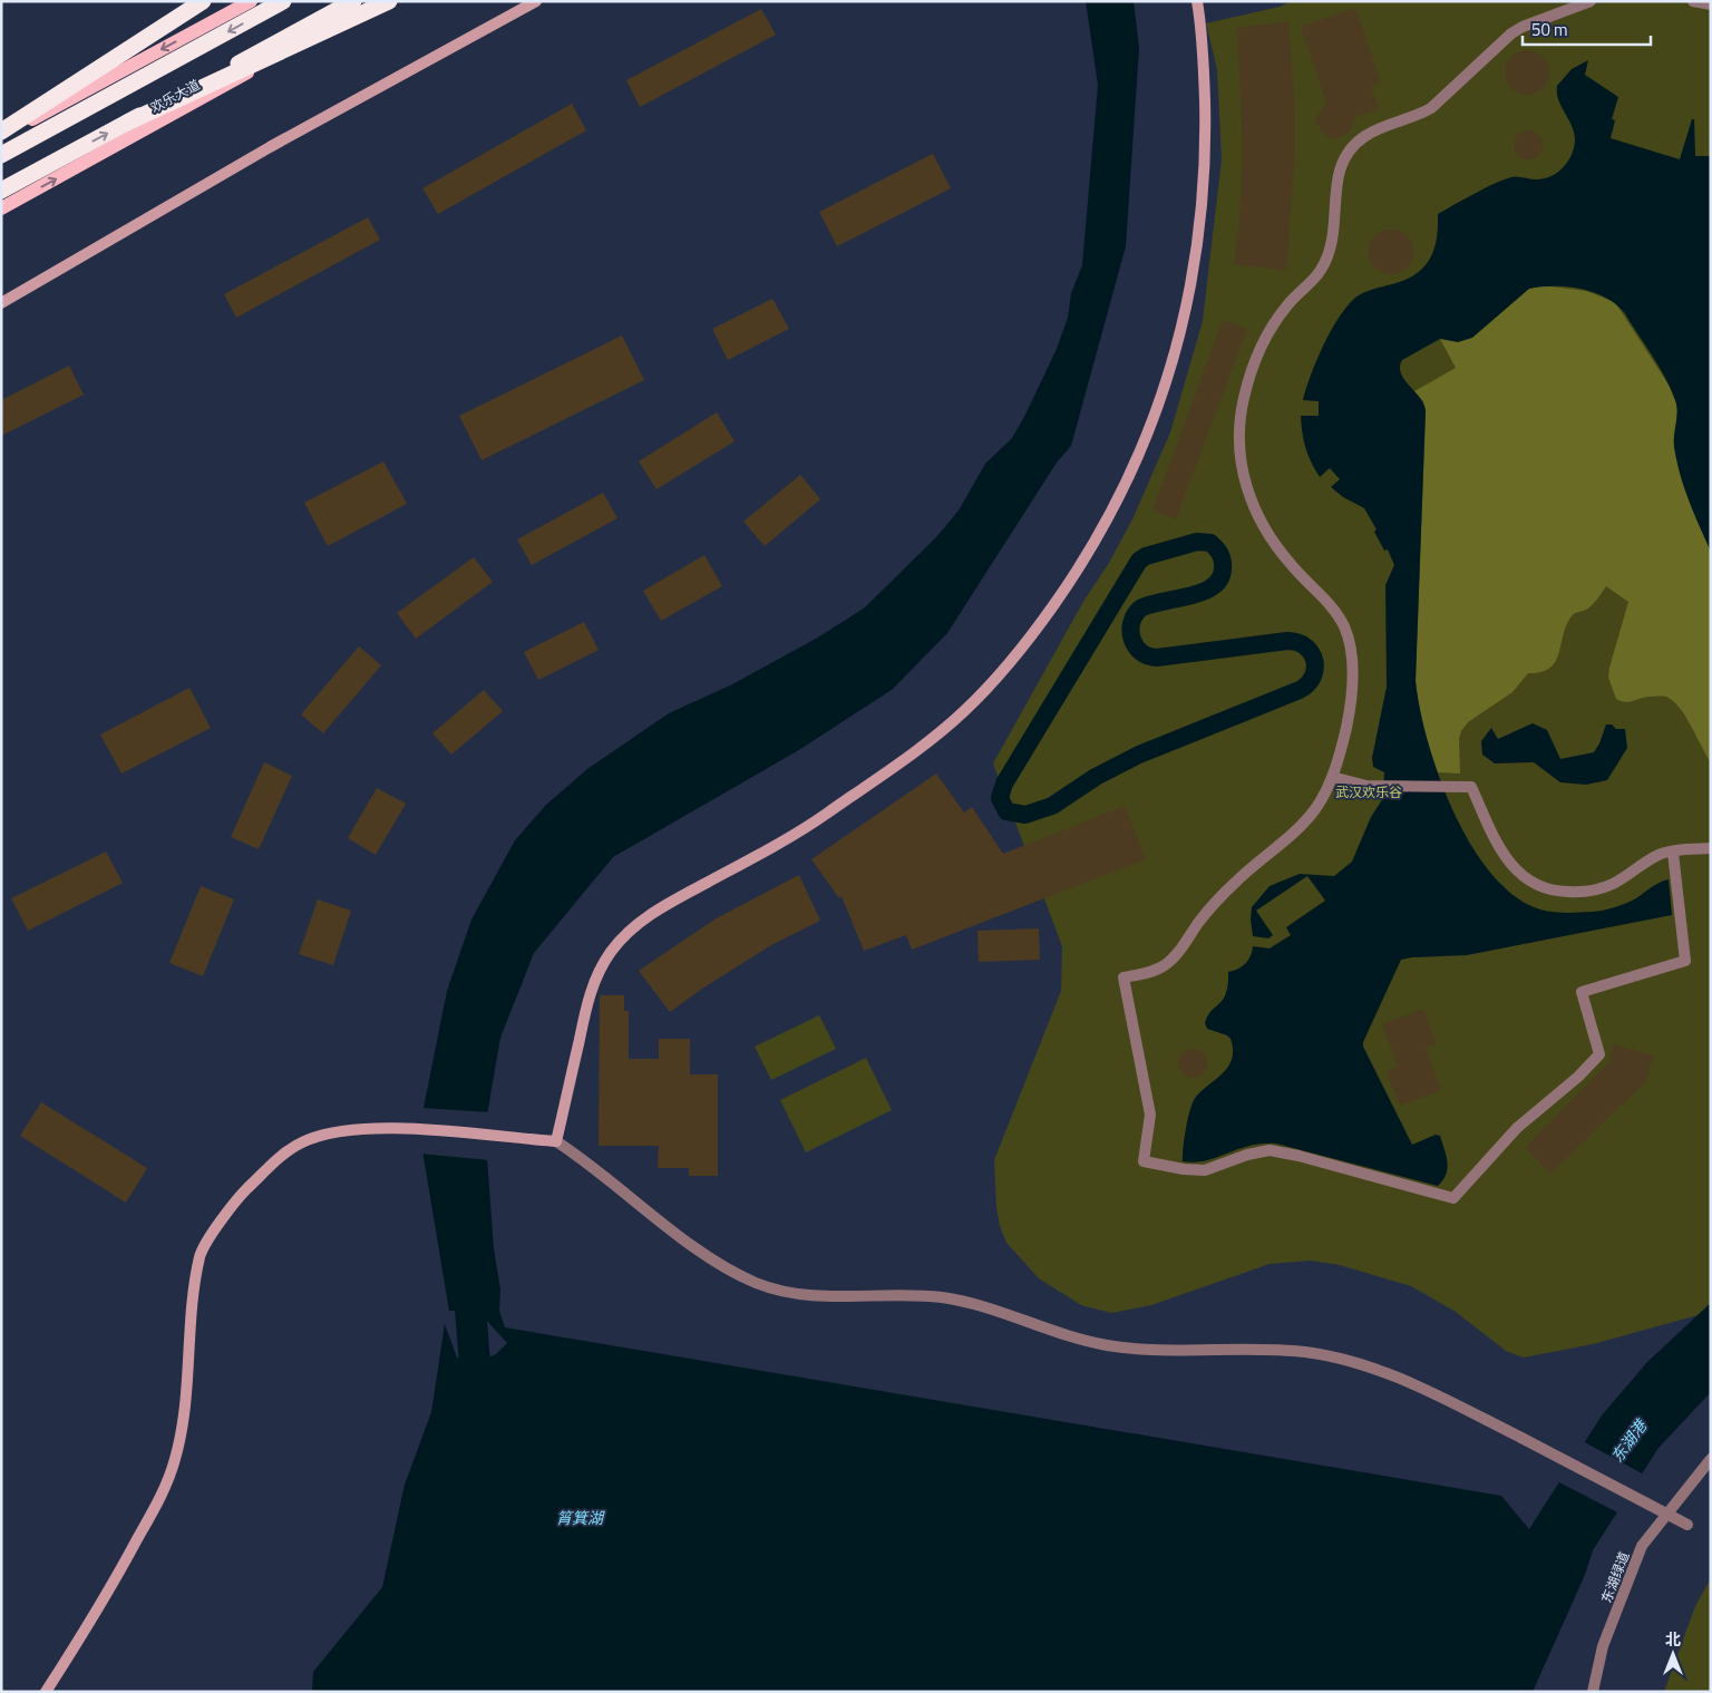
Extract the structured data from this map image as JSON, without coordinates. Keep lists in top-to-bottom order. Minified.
{"streets":{"highway":["欢乐大道"],"street":["东湖绿道"]},"water":["东湖港","筲箕湖"],"parks":["武汉欢乐谷"],"scale_bar":"50 m","north":"top"}
